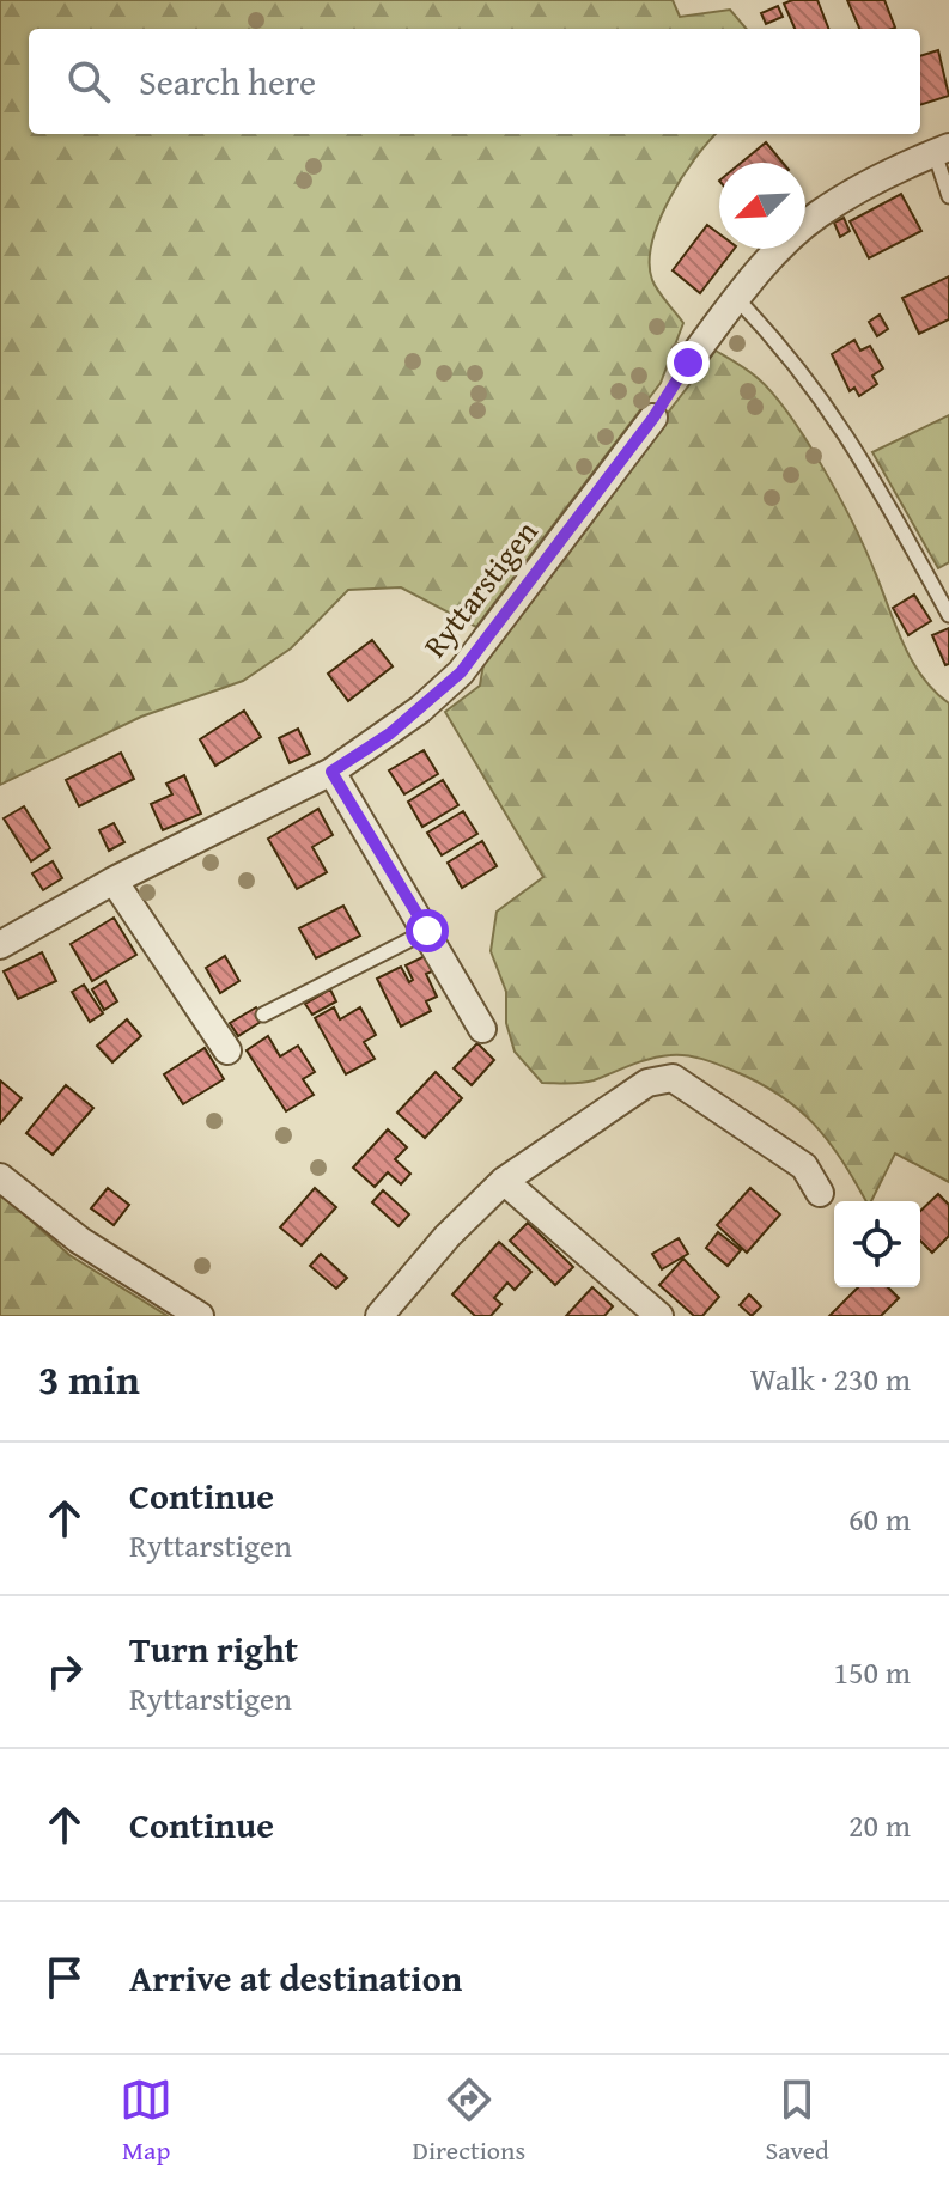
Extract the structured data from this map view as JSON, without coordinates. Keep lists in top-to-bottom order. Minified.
{"streets":{"street":["Ryttarstigen"]},"north":"bottom left","page":{"search":"Search here","heading":["3 min","Walk · 230 m"],"list":[["Continue","Ryttarstigen","60 m"],["Turn right","Ryttarstigen","150 m"],["Continue","20 m"],"Arrive at destination"],"nav":["Map","Directions","Saved"]}}
